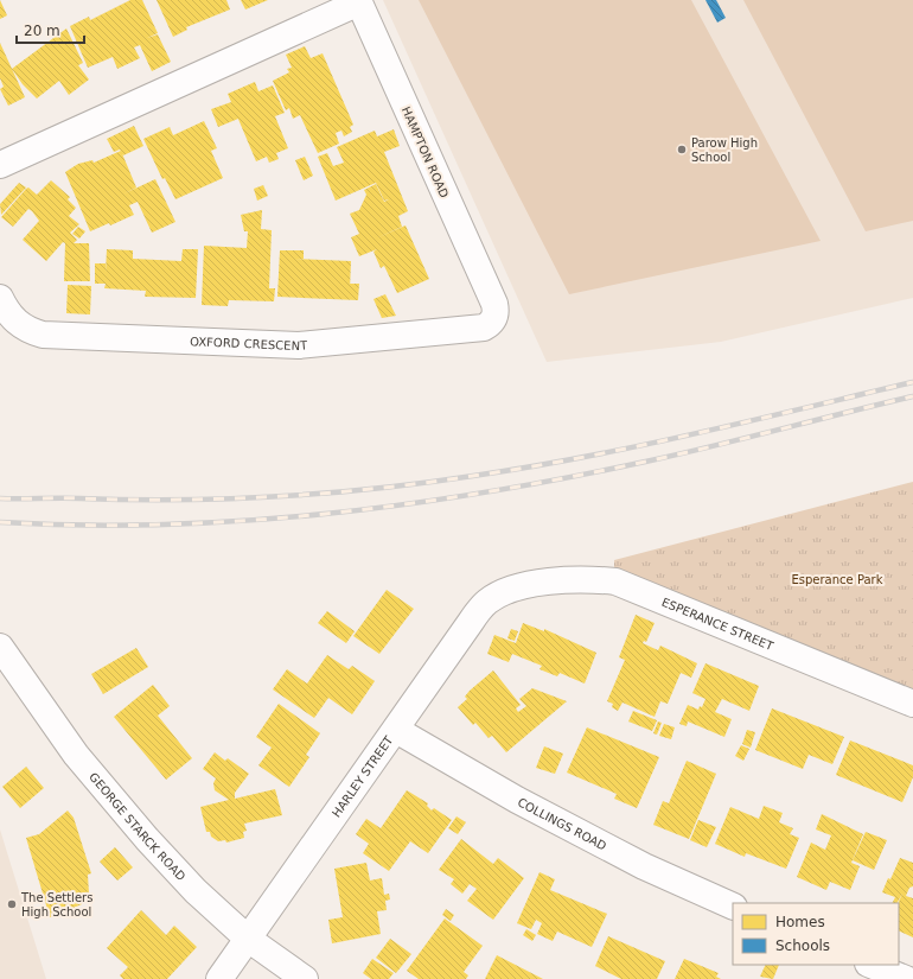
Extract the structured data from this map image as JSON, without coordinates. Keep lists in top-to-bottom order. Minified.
{"streets":{"street":["HAMPTON ROAD","OXFORD CRESCENT","ESPERANCE STREET","HARLEY STREET","COLLINGS ROAD","GEORGE STARCK ROAD"]},"crossings":[["HAMPTON ROAD","OXFORD CRESCENT"],["ESPERANCE STREET","HARLEY STREET"],["HARLEY STREET","COLLINGS ROAD"],["HARLEY STREET","GEORGE STARCK ROAD"]],"parks":["Esperance Park"],"places":["Parow High School","The Settlers High School"],"legend":["Homes","Schools"],"scale_bar":"20 m"}
